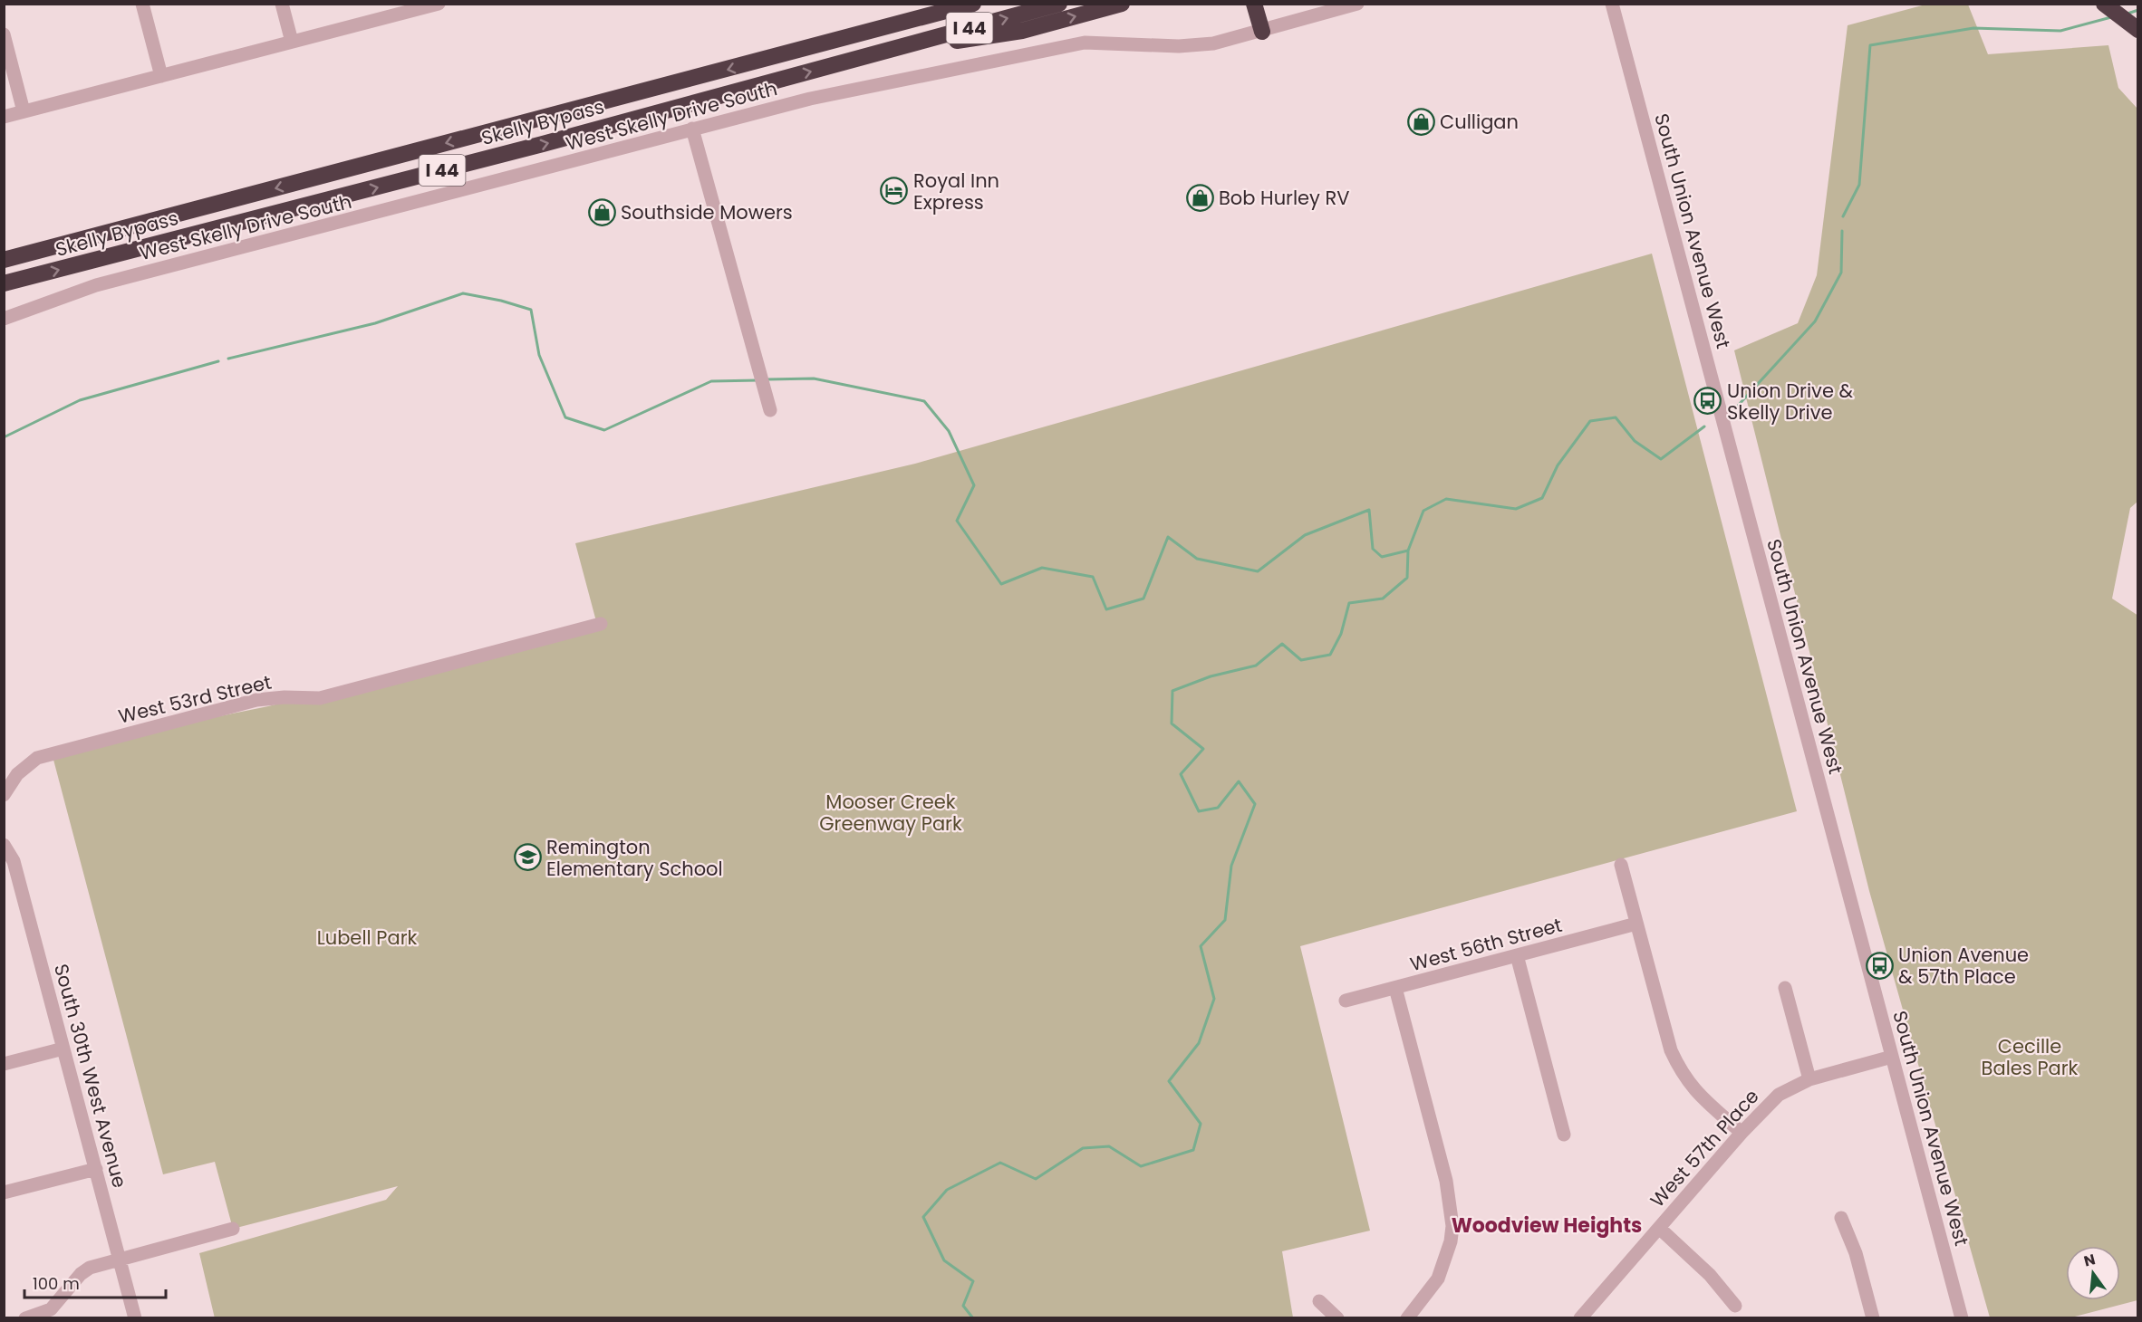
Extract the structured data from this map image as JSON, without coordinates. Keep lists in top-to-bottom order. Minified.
{"streets":{"highway":["I 44","Skelly Bypass"],"street":["West Skelly Drive South","South Union Avenue West","West 53rd Street","West 56th Street","South 30th West Avenue","West 57th Place"]},"crossings":[["South Union Avenue West","West 57th Place"]],"districts":["Woodview Heights"],"parks":["Mooser Creek Greenway Park","Lubell Park","Cecille Bales Park"],"places":{"shop":["Culligan","Bob Hurley RV","Southside Mowers"],"hotel":["Royal Inn Express"],"bus stop":["Union Drive & Skelly Drive","Union Avenue & 57th Place"],"school or university":["Remington Elementary School"]},"scale_bar":"100 m","north":"top"}
